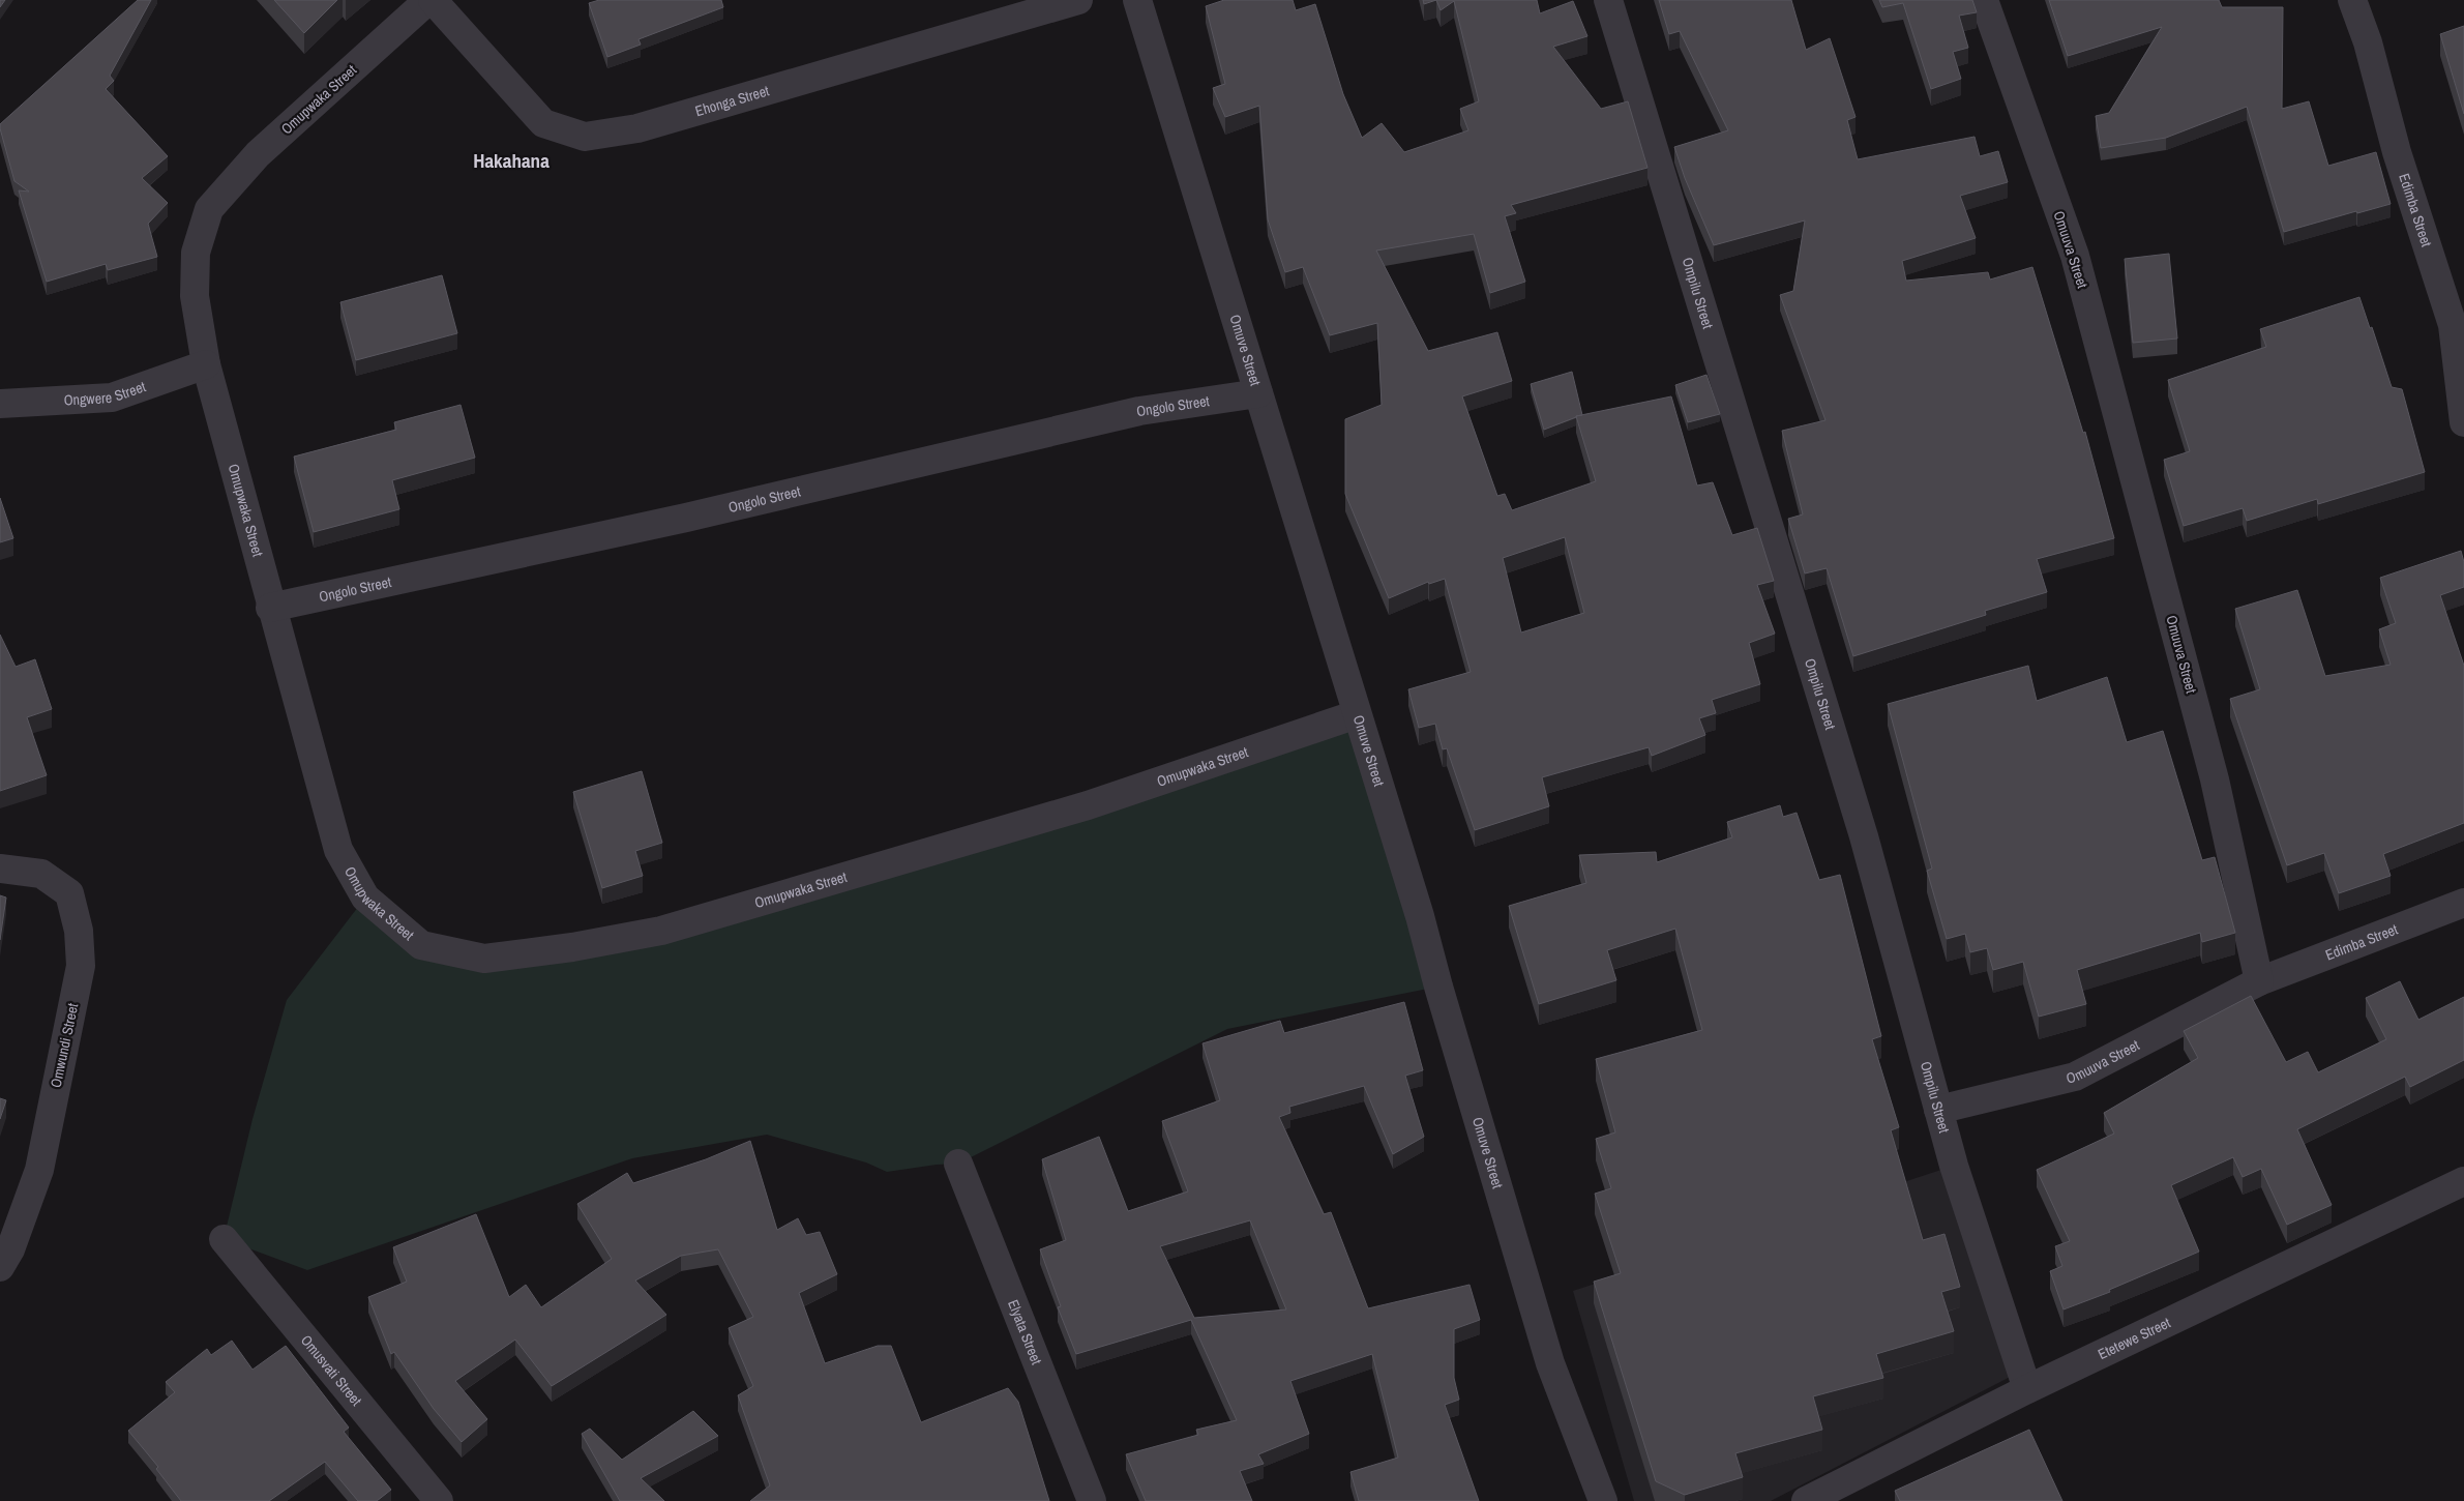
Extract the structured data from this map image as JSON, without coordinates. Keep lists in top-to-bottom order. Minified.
{"streets":{"street":["Omupwaka Street","Ehonga Street","Edimba Street","Omuuva Street","Ompilu Street","Omuve Street","Ongwere Street","Ongolo Street","Omwundi Street","Elyata Street","Etetewe Street","Omusvati Street"]},"crossings":[["Omupwaka Street","Omuve Street"],["Omupwaka Street","Ongwere Street"],["Omupwaka Street","Ongolo Street"],["Edimba Street","Omuuva Street"],["Omuuva Street","Ompilu Street"],["Ompilu Street","Etetewe Street"],["Omuve Street","Ongolo Street"]],"districts":["Hakahana"]}
